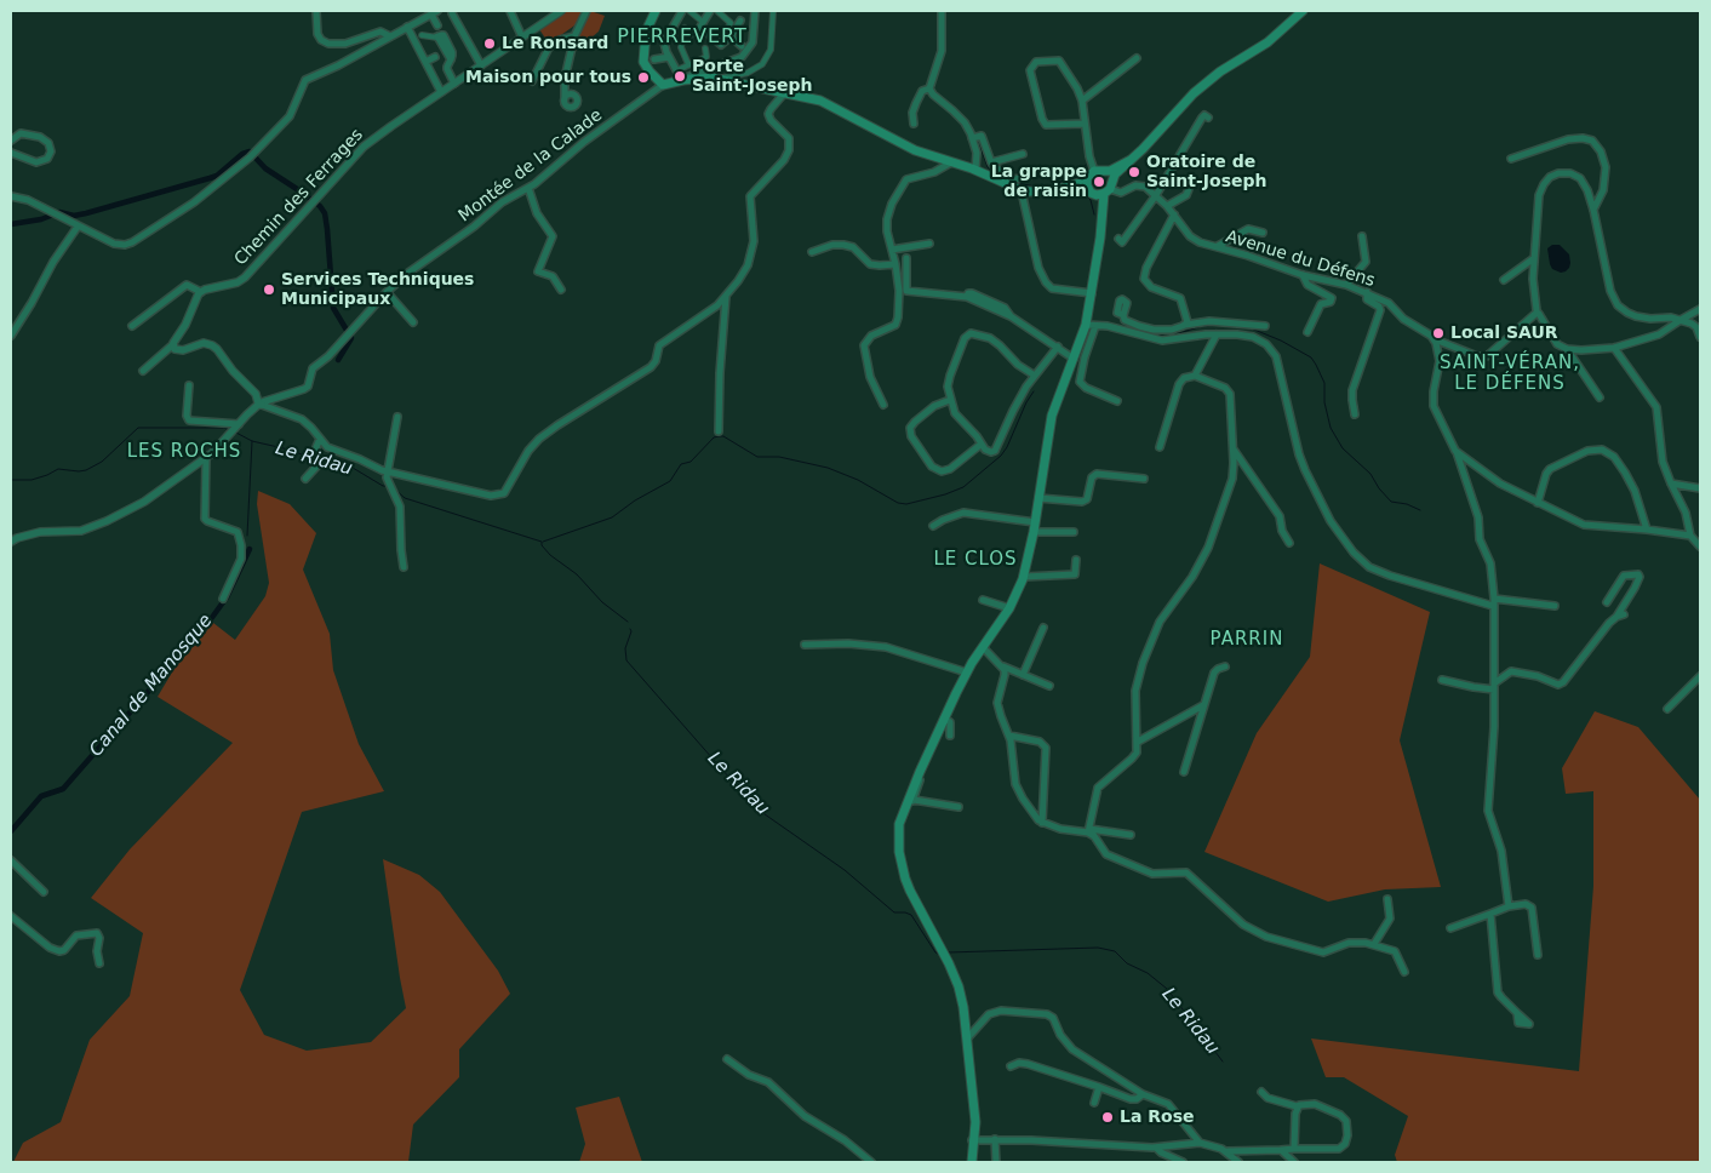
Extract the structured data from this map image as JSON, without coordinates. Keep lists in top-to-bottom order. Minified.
{"streets":{"street":["Montée de la Calade","Chemin des Ferrages","Avenue du Défens"]},"districts":["PIERREVERT","SAINT-VÉRAN, LE DÉFENS","LES ROCHS","LE CLOS","PARRIN"],"water":["Le Ridau","Canal de Manosque"],"places":["Le Ronsard","Porte Saint-Joseph","Maison pour tous","Oratoire de Saint-Joseph","La grappe de raisin","Services Techniques Municipaux","Local SAUR","La Rose"]}
